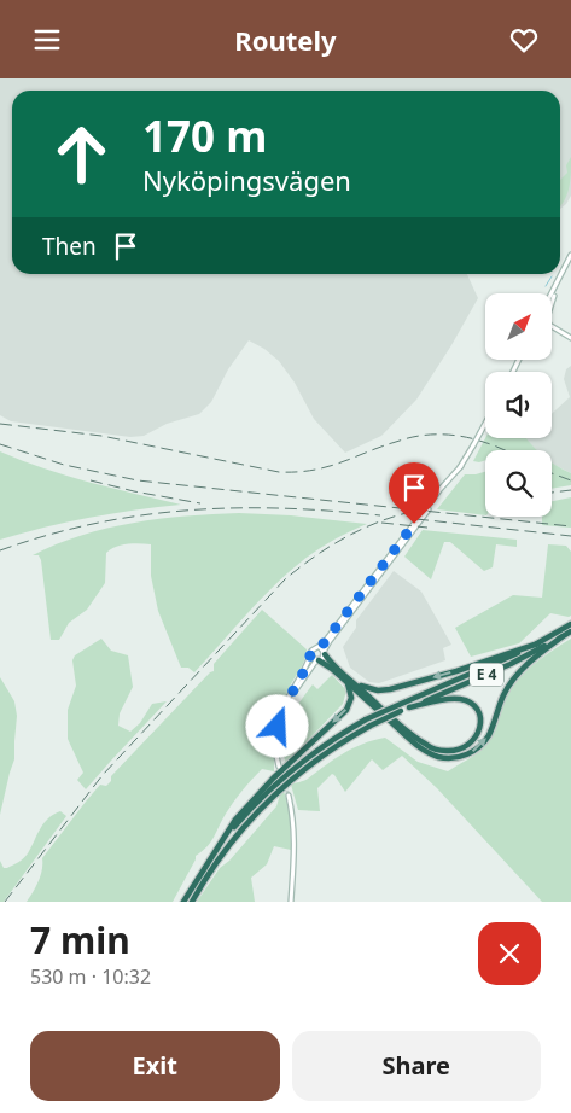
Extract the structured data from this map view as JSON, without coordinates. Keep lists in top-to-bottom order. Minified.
{"streets":{"highway":["E 4"]},"north":"top right","page":{"header":"Routely","turn":["170 m","Nyköpingsvägen"],"then":"Then","heading":["7 min","530 m · 10:32"],"buttons":["Exit","Share"]}}
